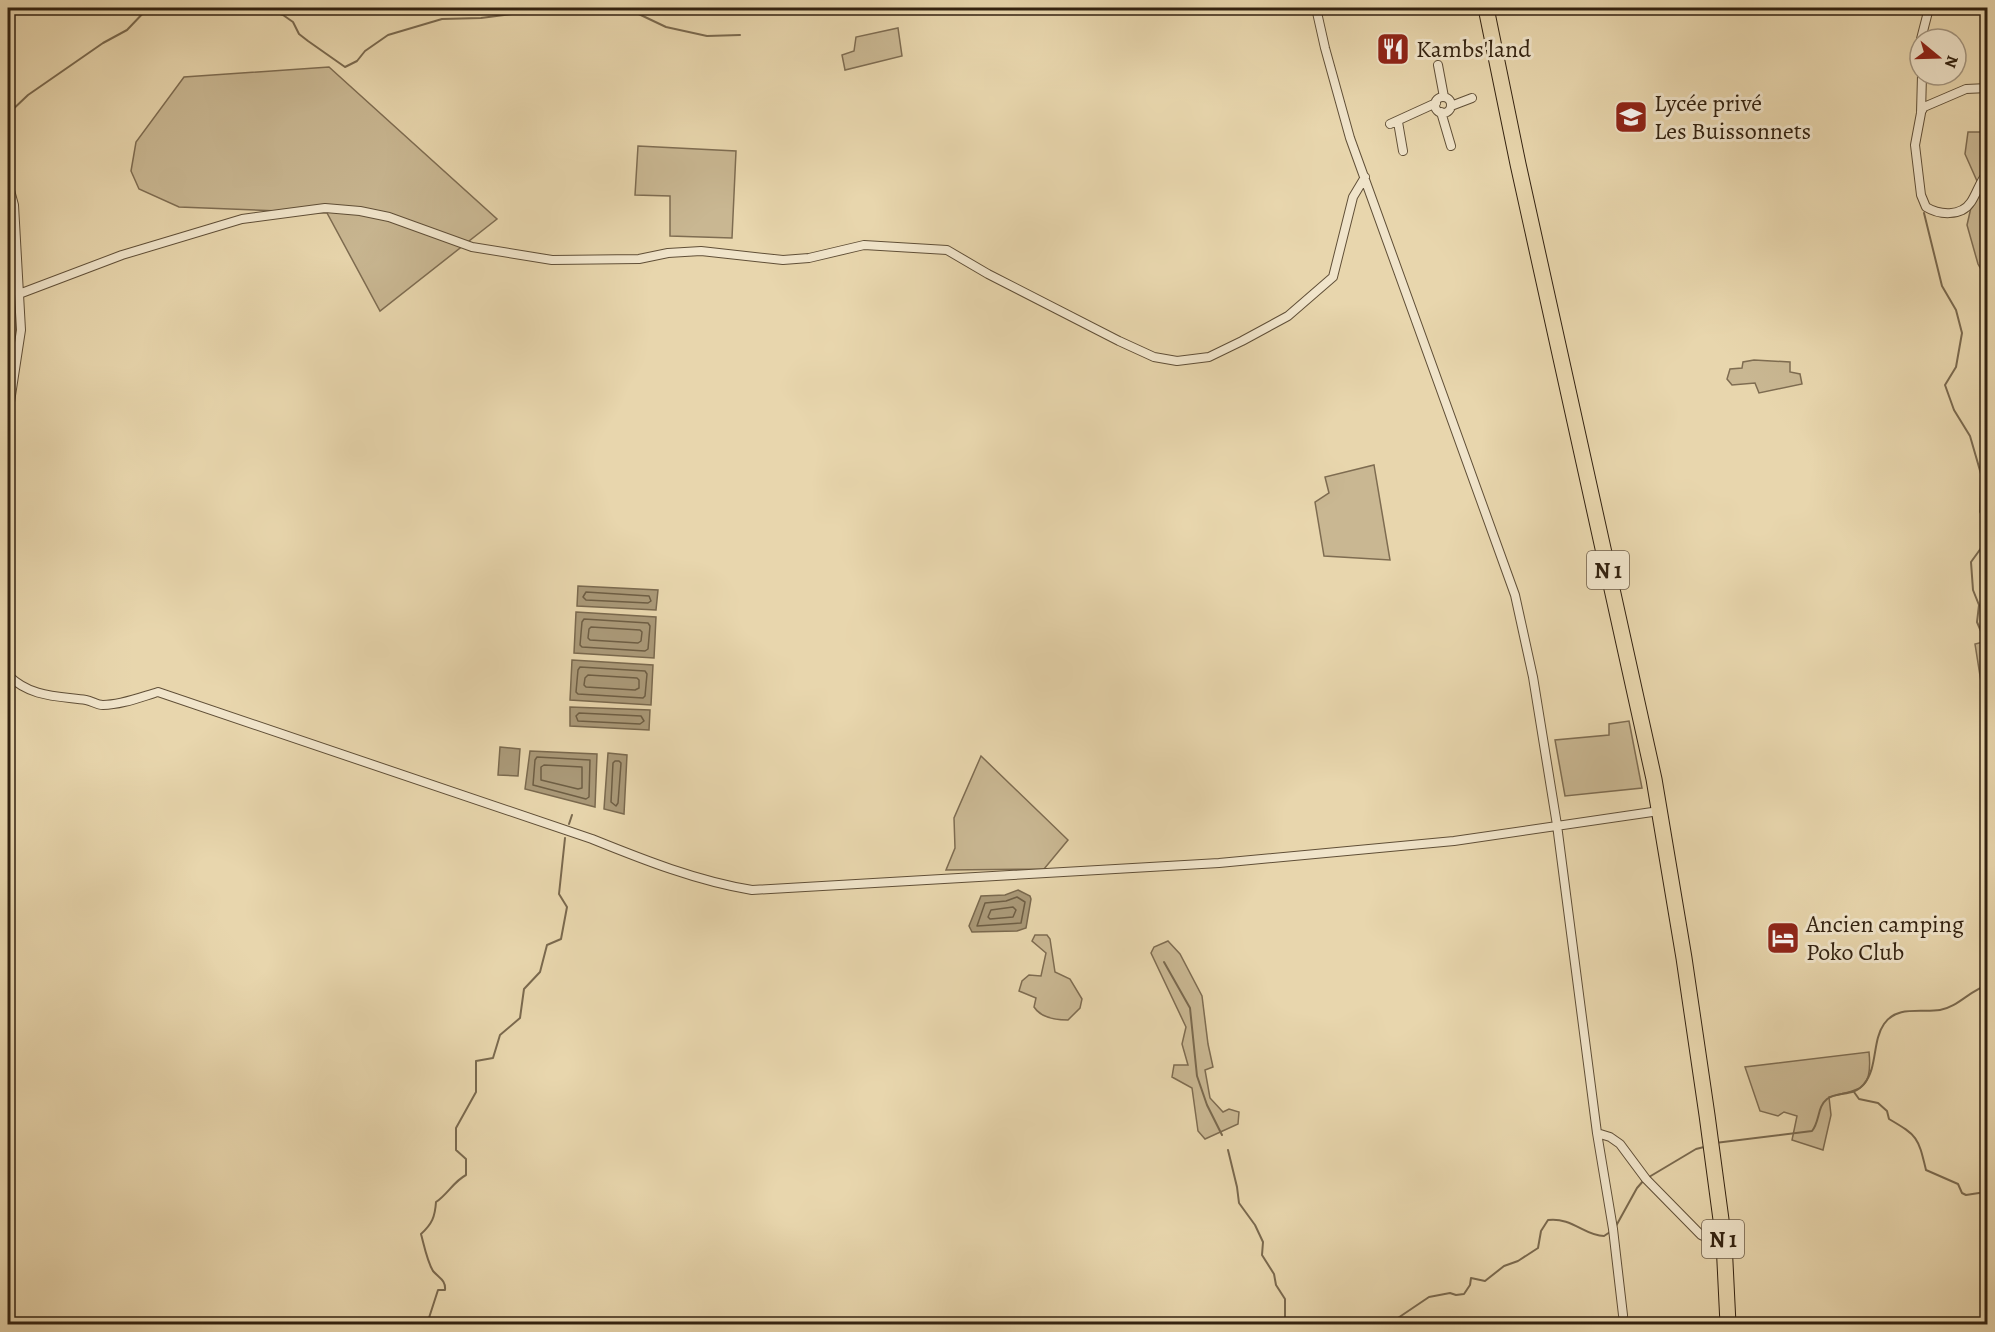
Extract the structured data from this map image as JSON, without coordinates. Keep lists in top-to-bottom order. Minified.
{"streets":{"highway":["N 1"]},"places":{"restaurant":["Kambs'land"],"school or university":["Lycée privé Les Buissonnets"],"hotel":["Ancien camping Poko Club"]},"north":"right"}
